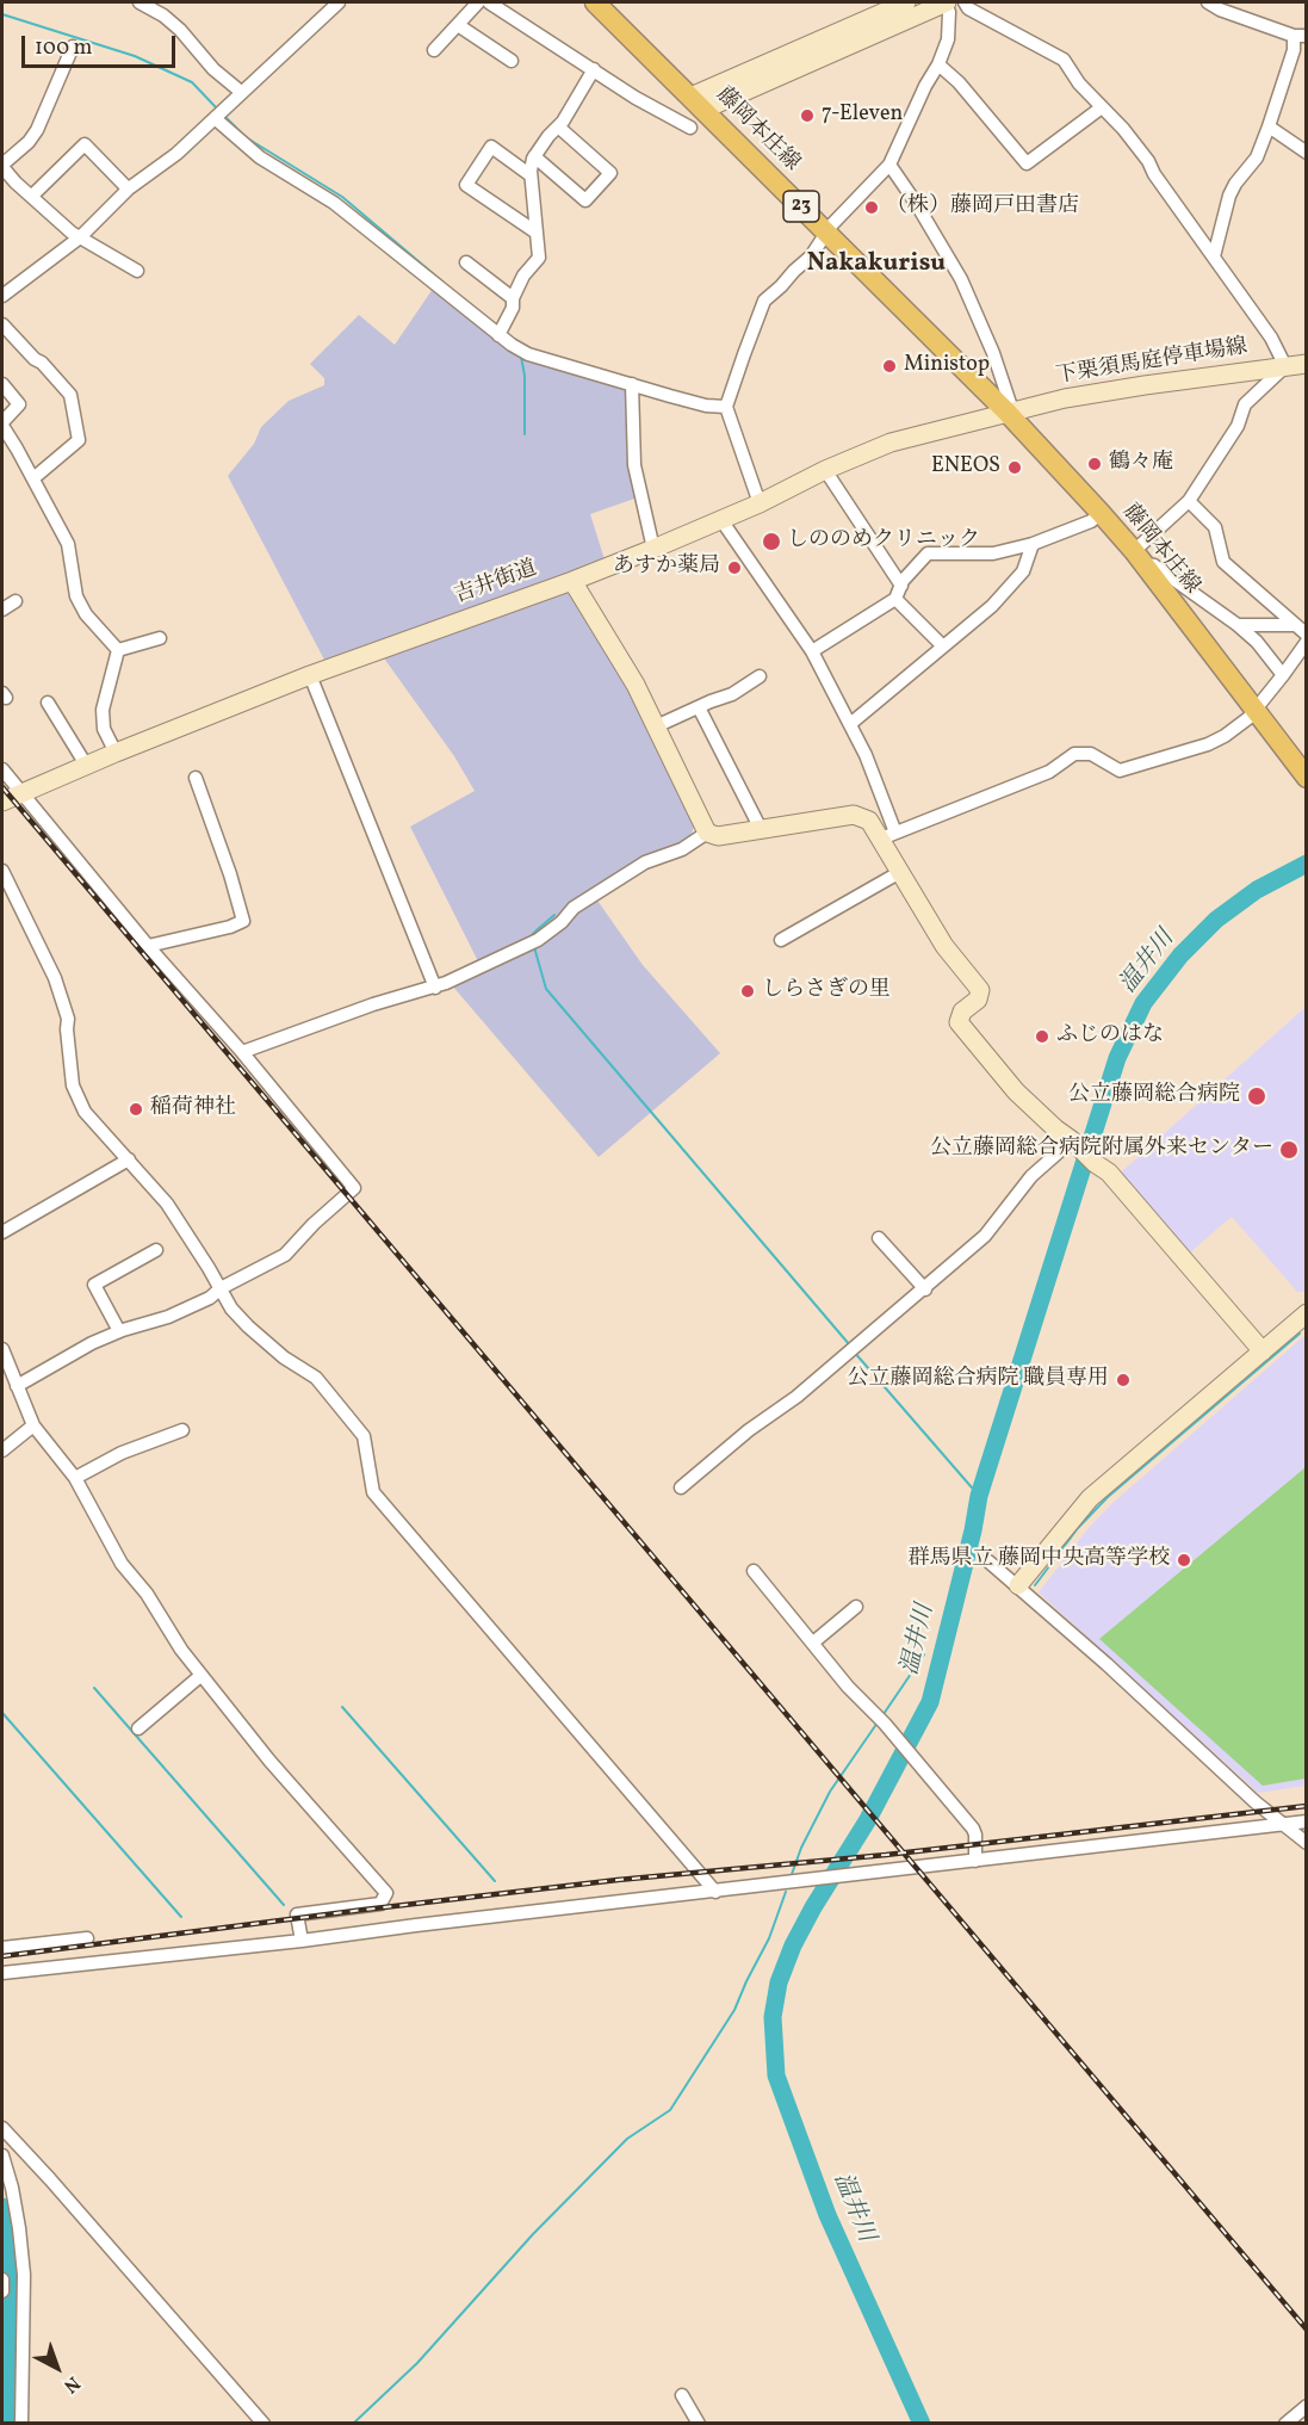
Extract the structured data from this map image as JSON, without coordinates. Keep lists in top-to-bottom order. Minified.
{"streets":{"main road":["藤岡本庄線","23"],"street":["下栗須馬庭停車場線","吉井街道"]},"crossings":[["藤岡本庄線","下栗須馬庭停車場線"],["藤岡本庄線","吉井街道"],["下栗須馬庭停車場線","吉井街道"]],"districts":["Nakakurisu"],"water":["温井川"],"places":["7-Eleven","（株）藤岡戸田書店","Ministop","鶴々庵","ENEOS","しののめクリニック","あすか薬局","しらさぎの里","ふじのはな","公立藤岡総合病院","稲荷神社","公立藤岡総合病院附属外来センター","公立藤岡総合病院 職員専用","群馬県立 藤岡中央高等学校"],"scale_bar":"100 m","north":"bottom right"}
